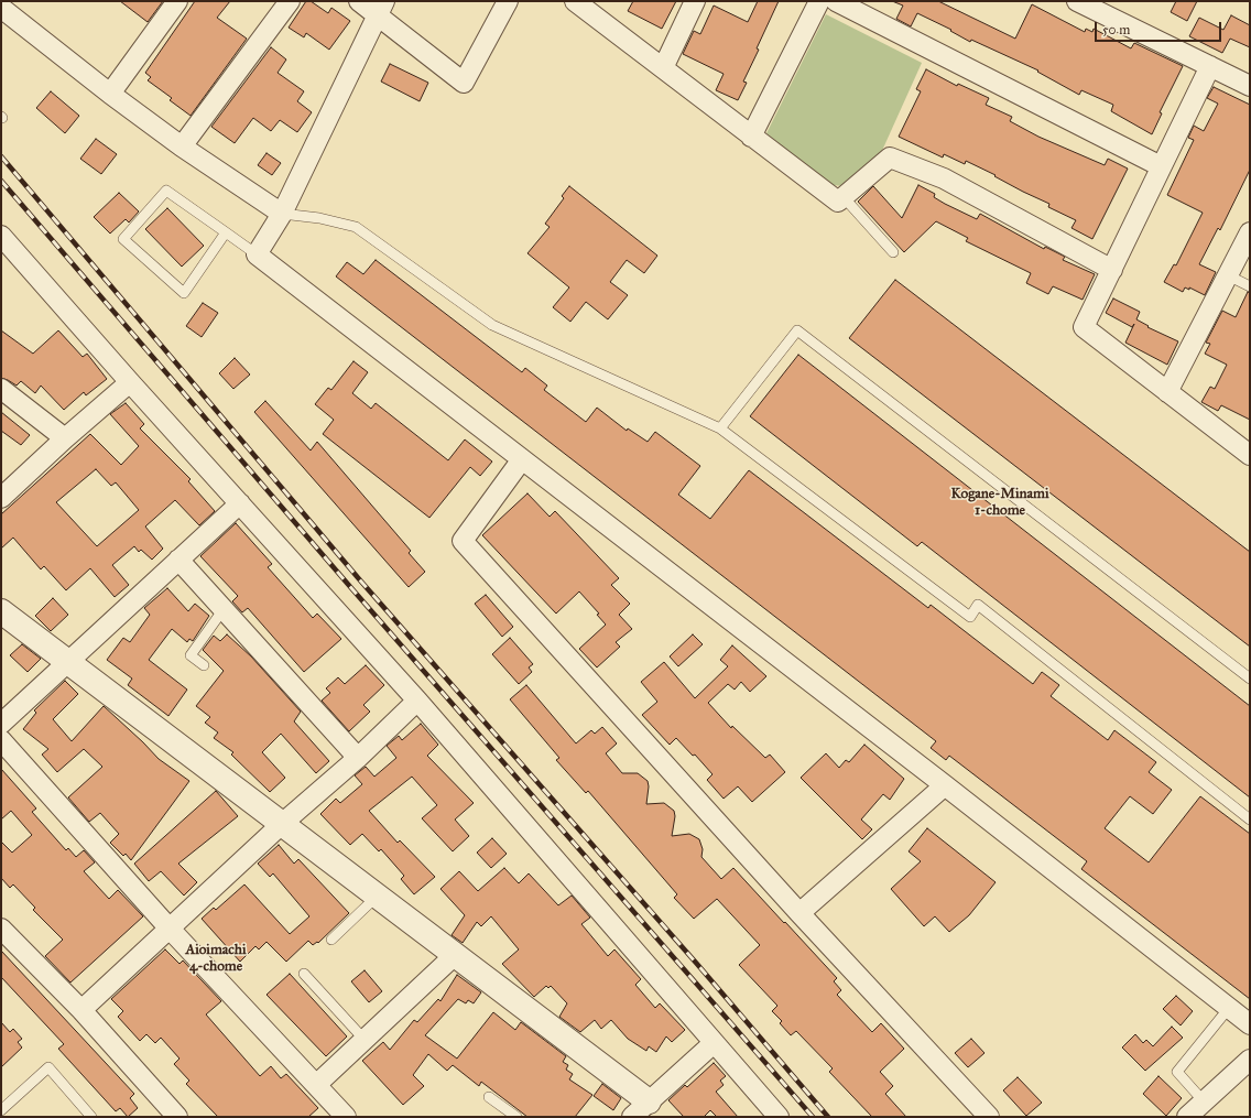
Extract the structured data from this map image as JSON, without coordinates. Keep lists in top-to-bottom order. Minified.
{"districts":["Kogane-Minami 1-chome","Aioimachi 4-chome"],"scale_bar":"50 m"}
